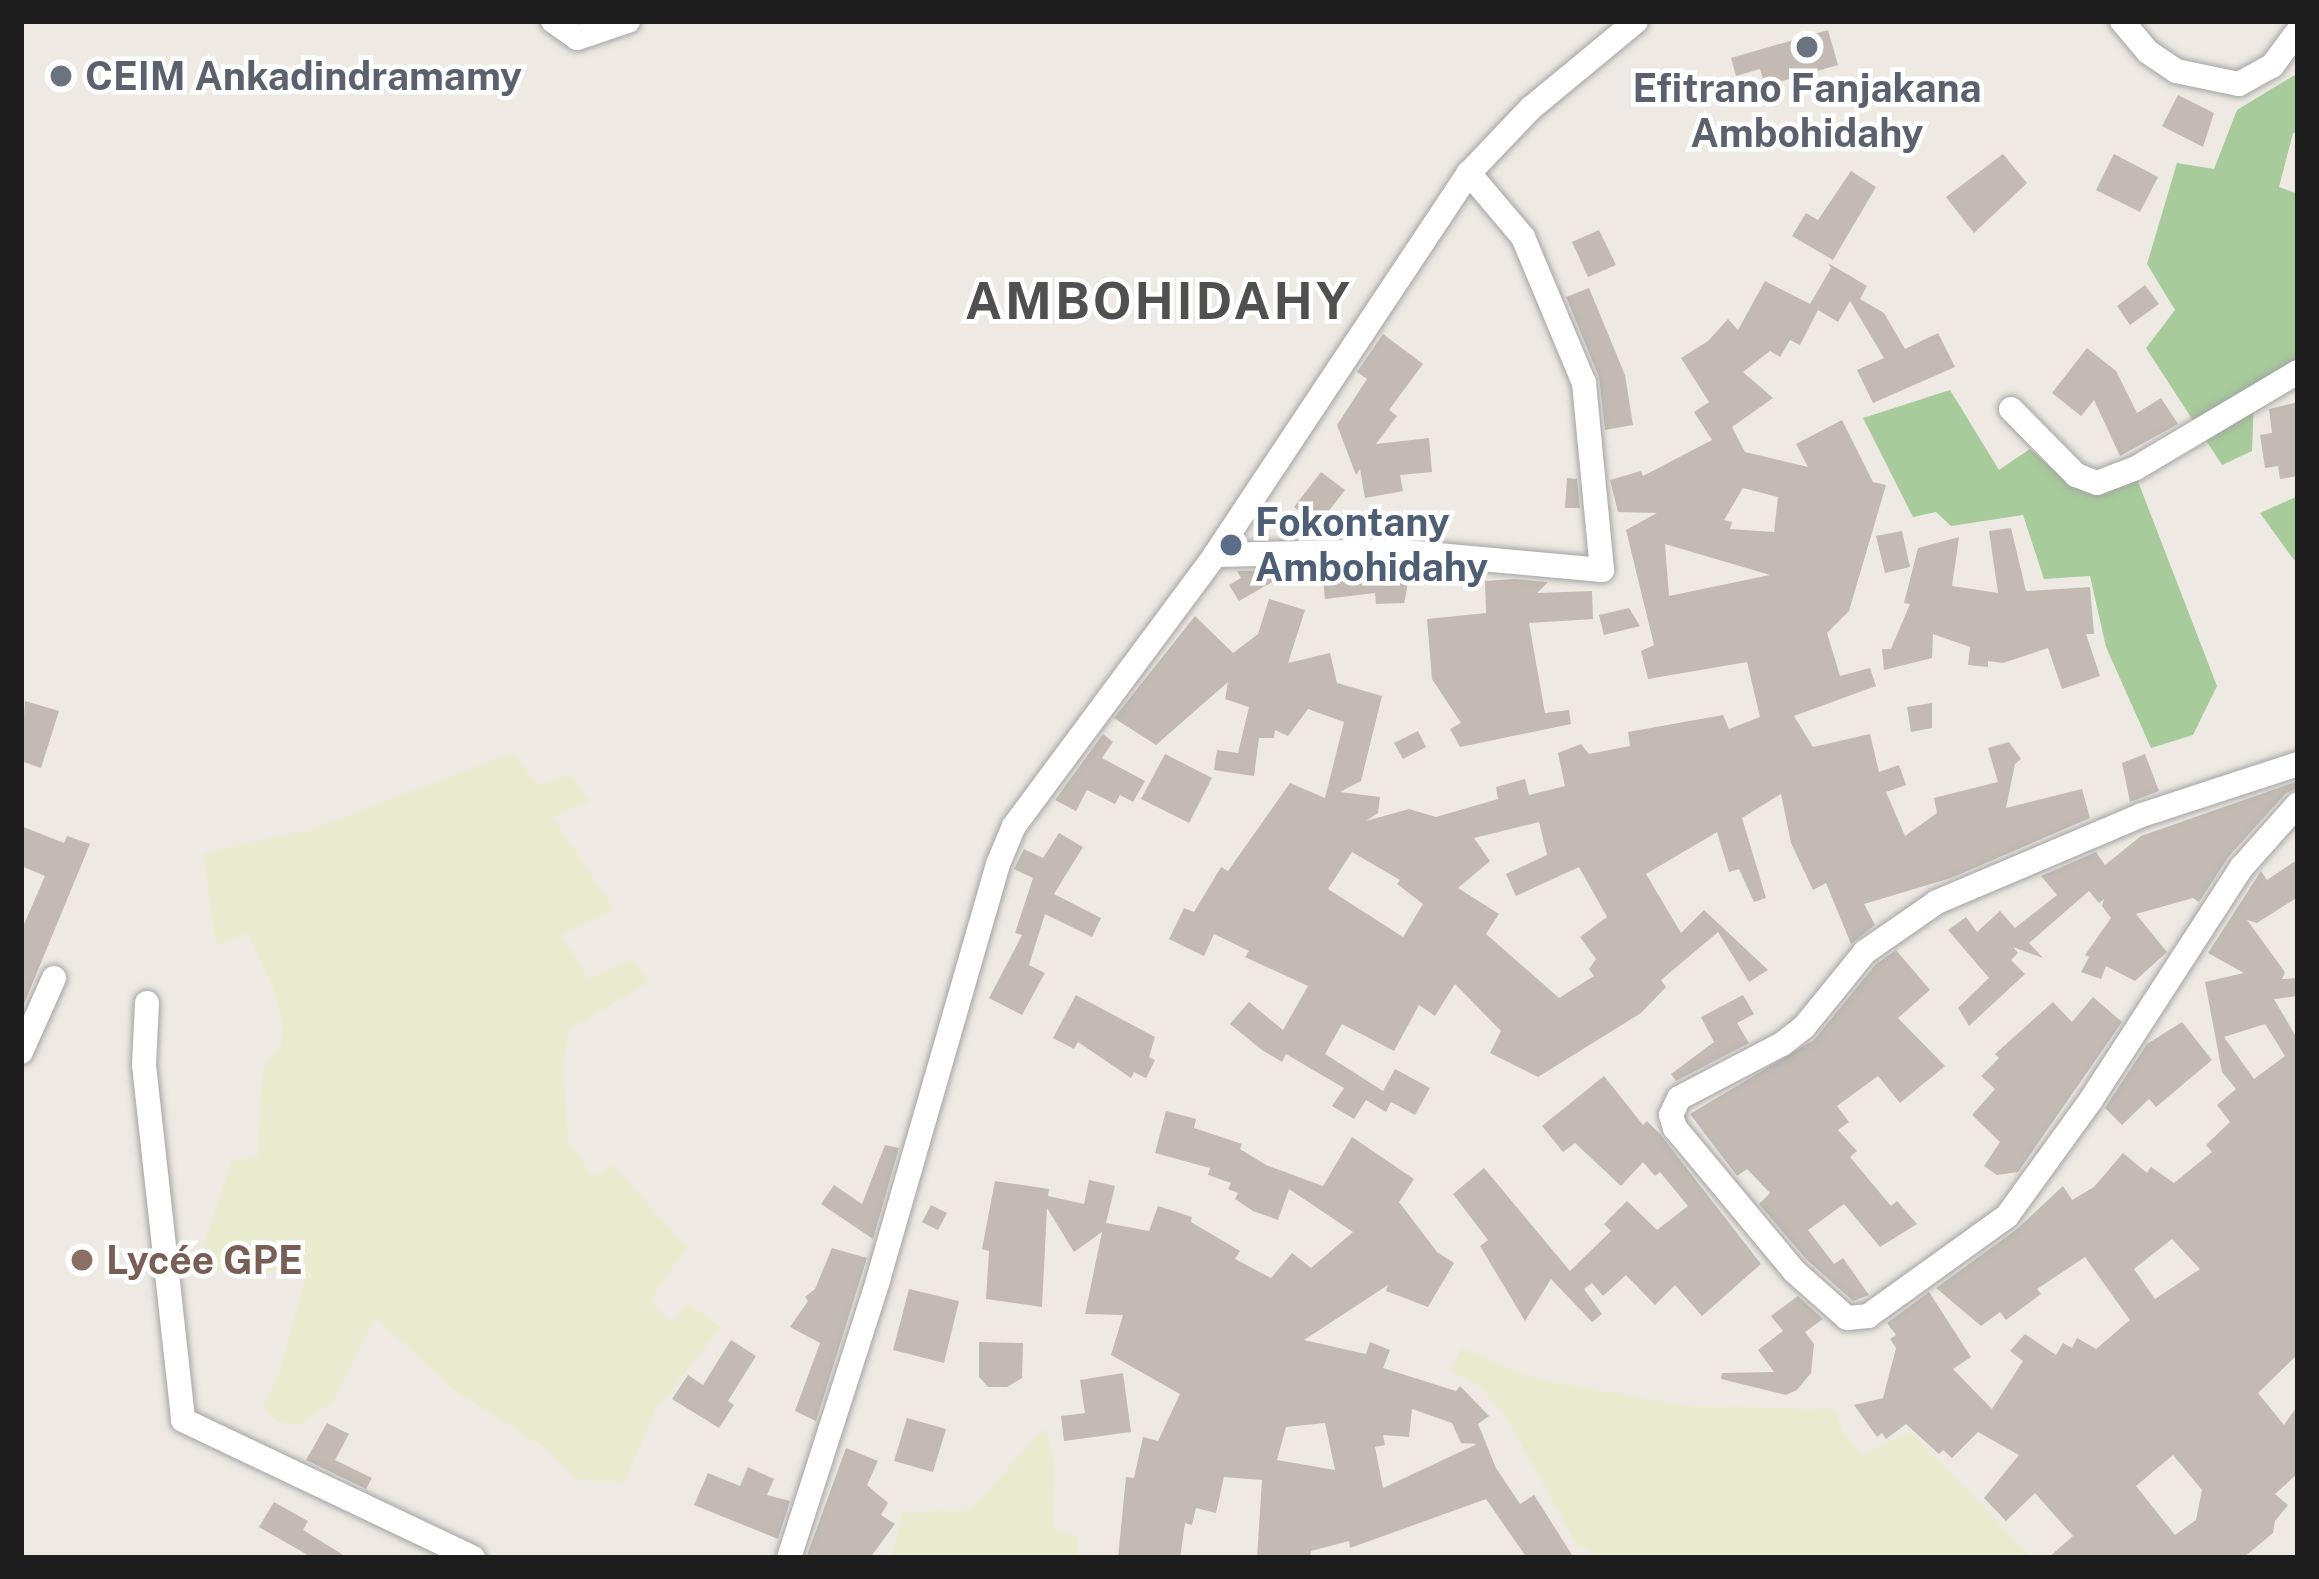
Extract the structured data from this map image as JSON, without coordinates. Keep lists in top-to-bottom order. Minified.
{"districts":["AMBOHIDAHY"],"places":["Efitrano Fanjakana Ambohidahy","CEIM Ankadindramamy","Fokontany Ambohidahy","Lycée GPE"]}
